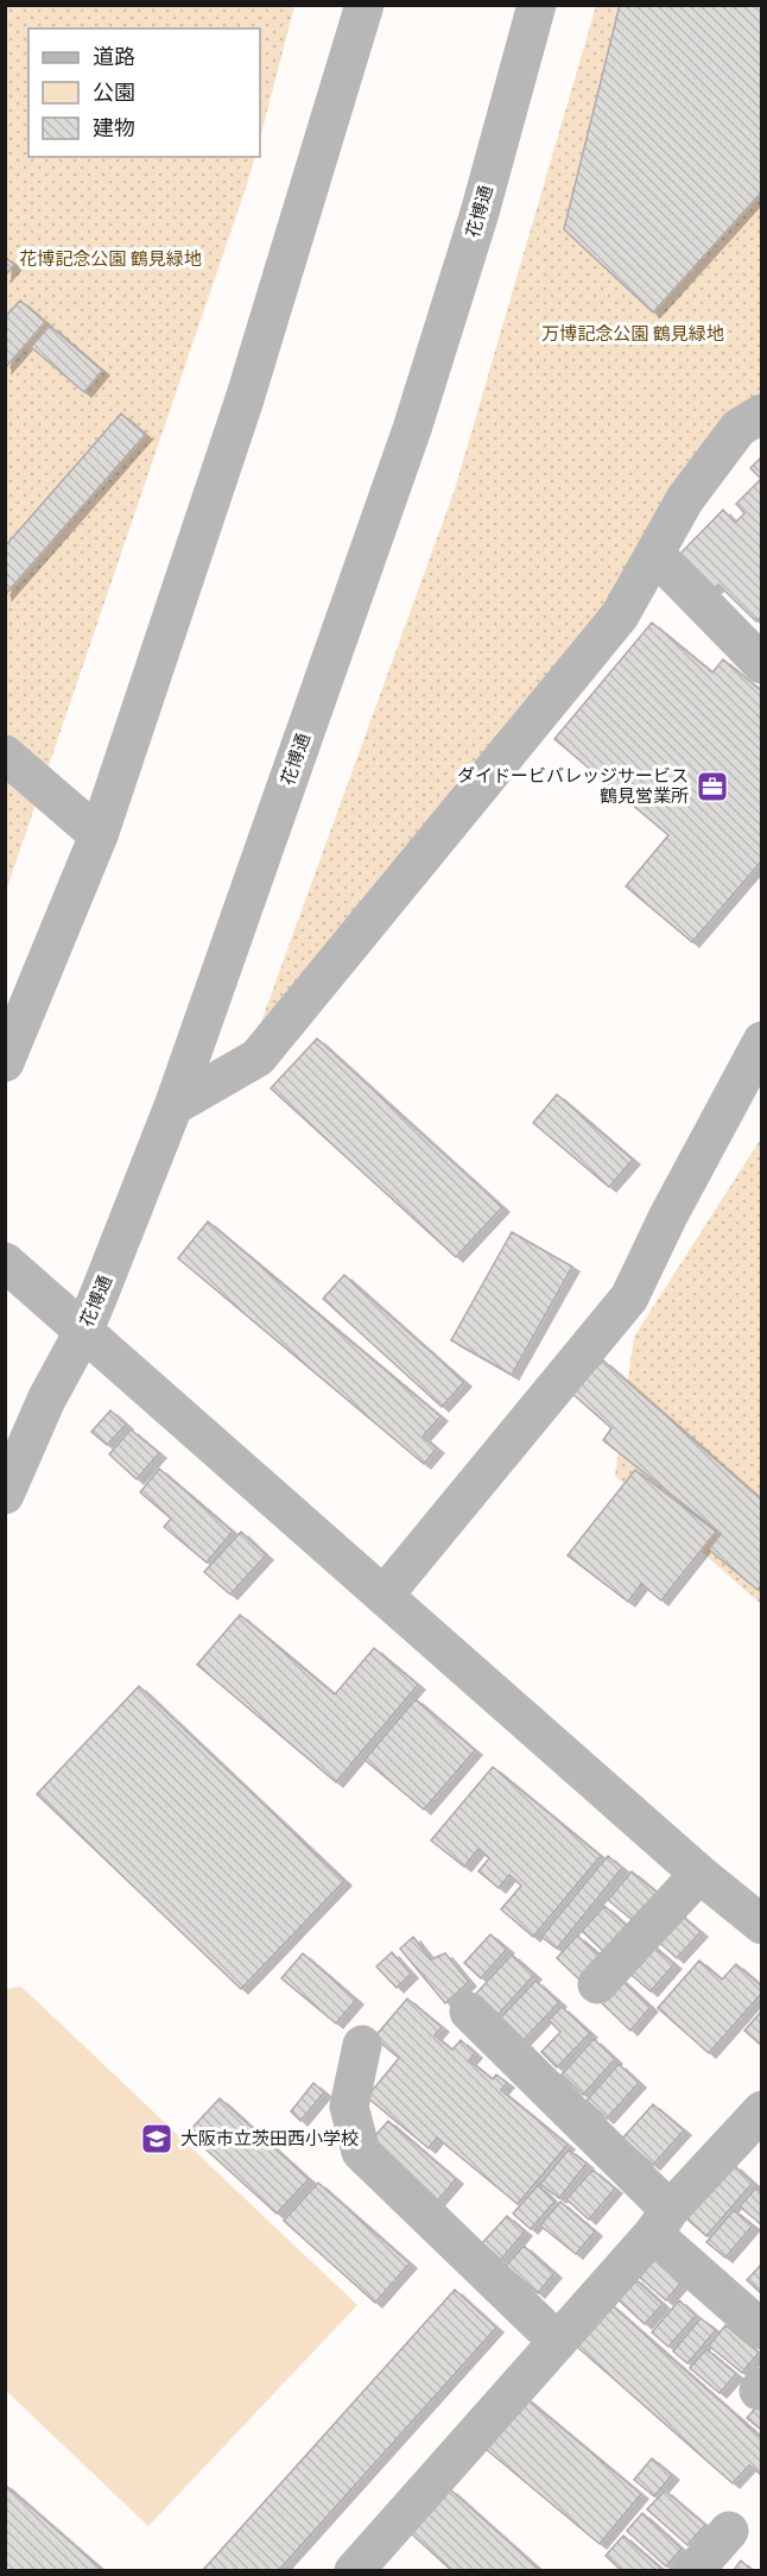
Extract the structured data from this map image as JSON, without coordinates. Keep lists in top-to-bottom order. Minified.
{"streets":{"street":["花博通"]},"parks":["花博記念公園 鶴見緑地","万博記念公園 鶴見緑地"],"places":{"office":["ダイドービバレッジサービス 鶴見営業所"],"school or university":["大阪市立茨田西小学校"]},"legend":["道路","公園","建物"]}
